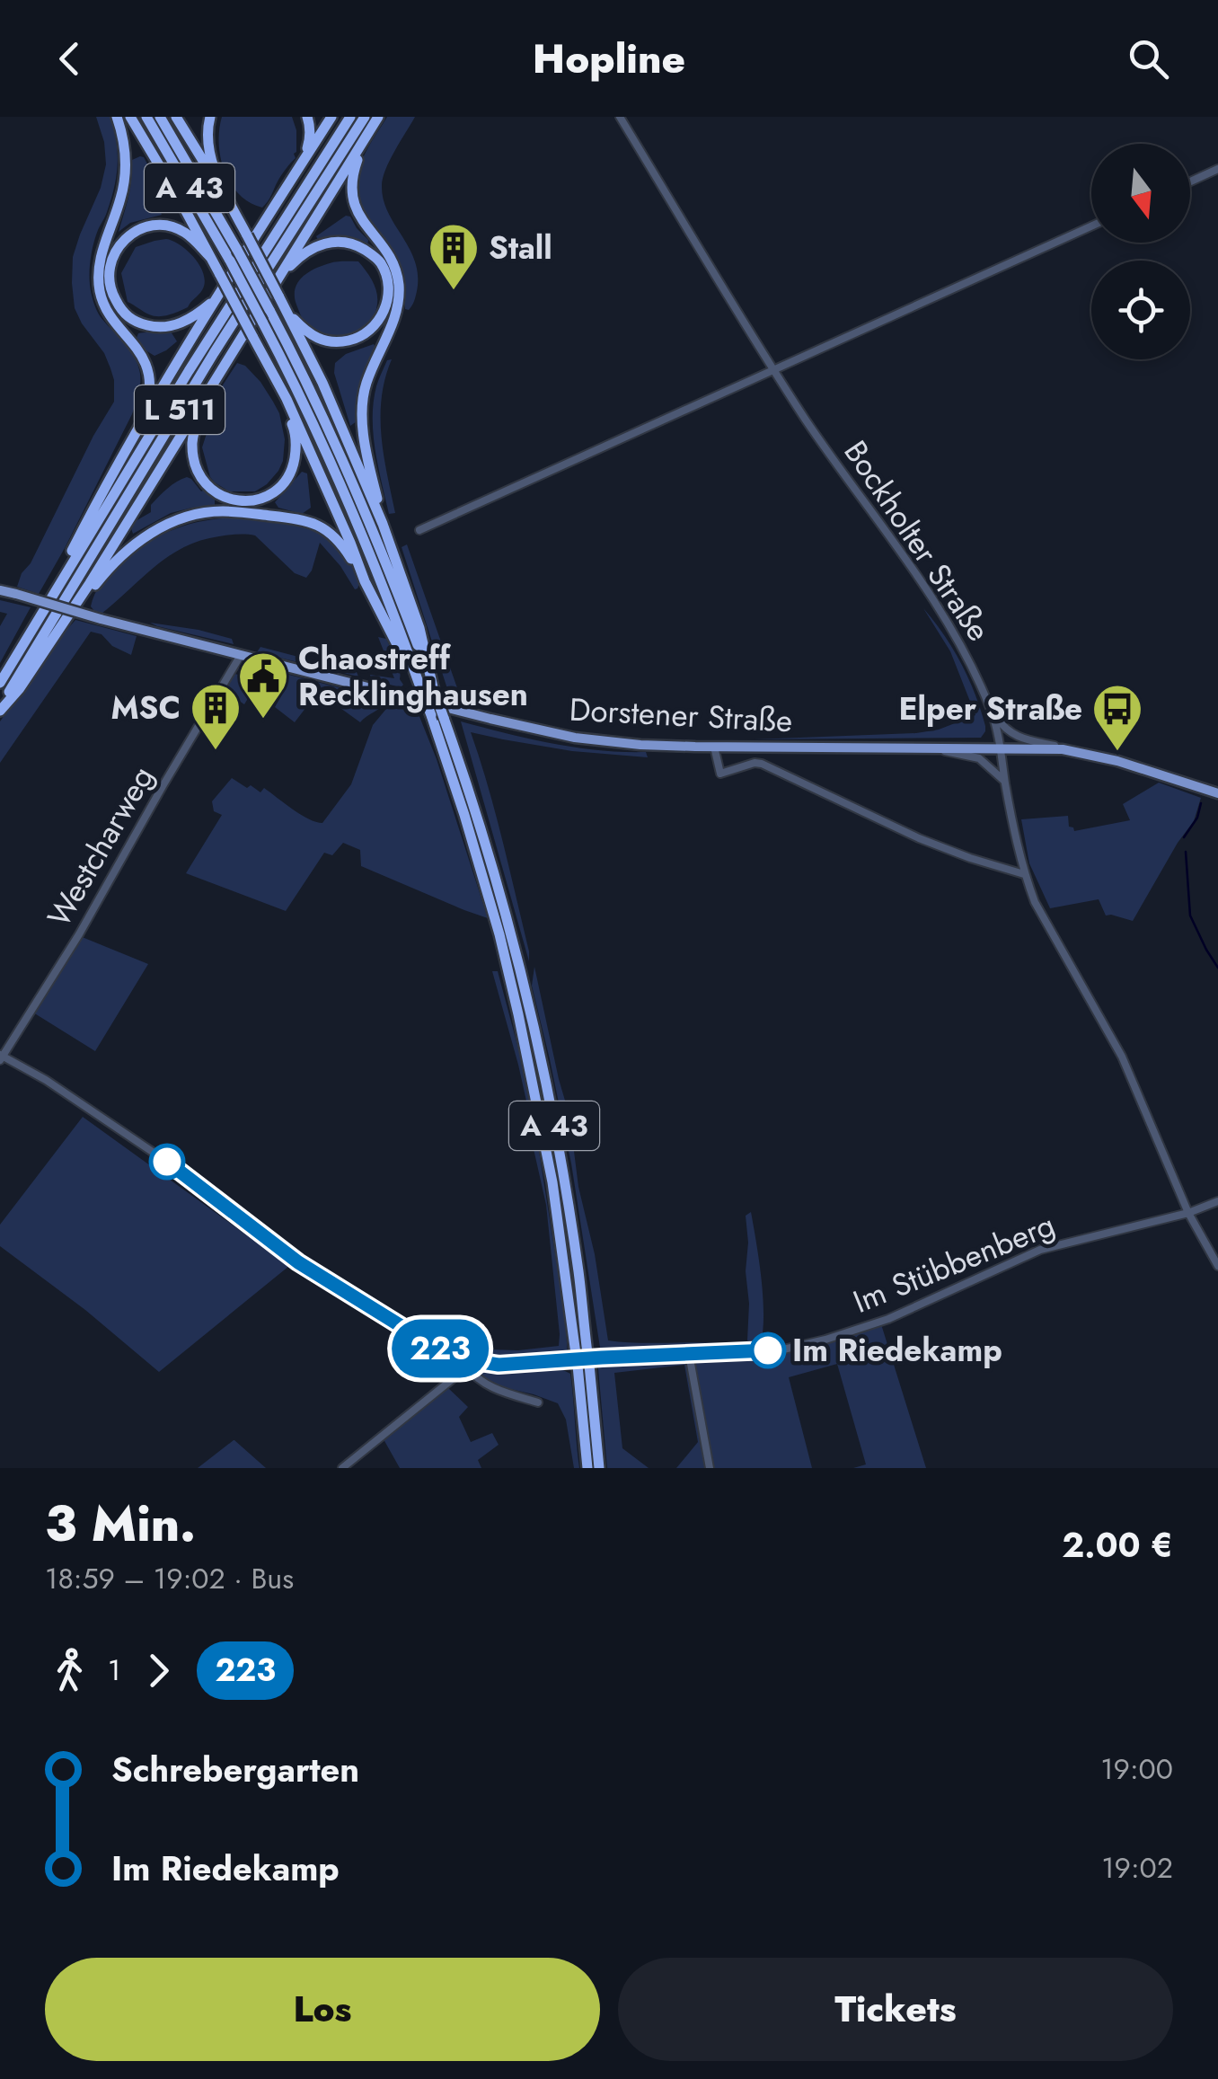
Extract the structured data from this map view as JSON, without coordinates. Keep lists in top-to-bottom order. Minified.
{"streets":{"highway":["A 43","L 511"],"main road":["Dorstener Straße"],"street":["Bockholter Straße","Westcharweg","Im Stübbenberg"]},"crossings":[["Bockholter Straße","Dorstener Straße"],["Bockholter Straße","Im Stübbenberg"],["Dorstener Straße","Westcharweg"],["Westcharweg","Im Stübbenberg"]],"places":{"building":["Stall","MSC"],"public building":["Chaostreff Recklinghausen"],"bus stop":["Elper Straße"],"other":["Im Riedekamp"]},"lines":["bus line 223"],"north":"bottom","page":{"header":"Hopline","on_map":"223","heading":["3 Min.","18:59 – 19:02 · Bus","2.00 €"],"legs":["1","223"],"list":[{"name":"Schrebergarten","value":"19:00"},{"name":"Im Riedekamp","value":"19:02"}],"buttons":["Los","Tickets"]}}
